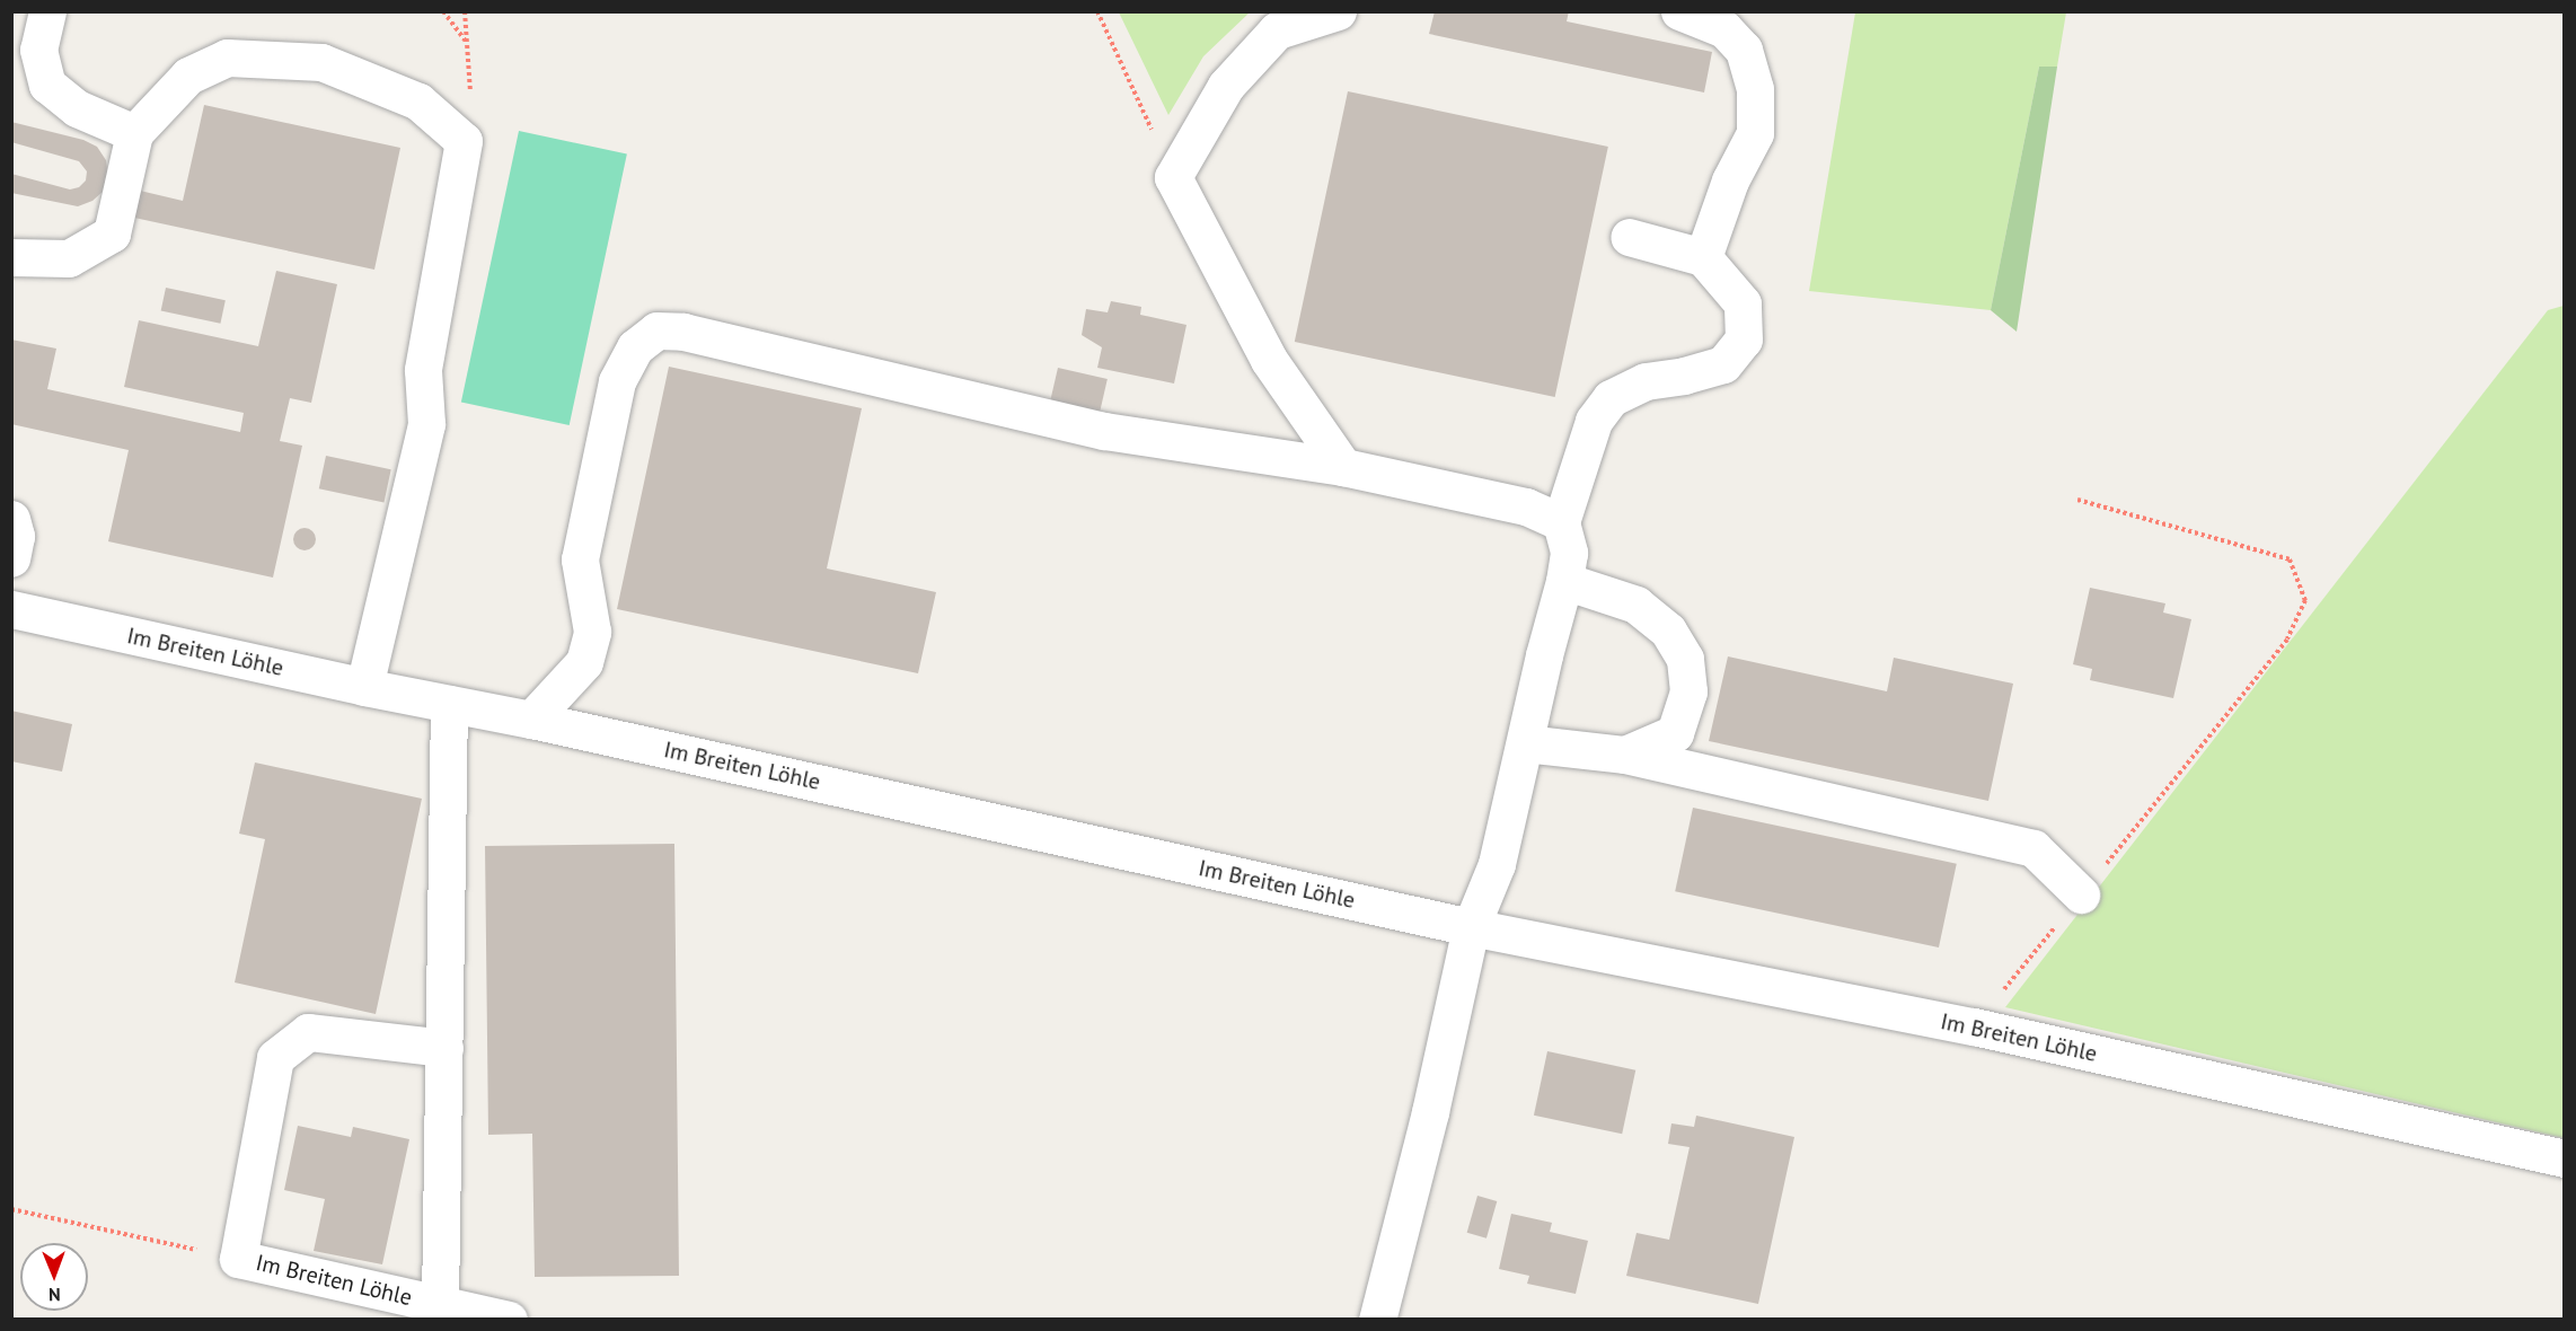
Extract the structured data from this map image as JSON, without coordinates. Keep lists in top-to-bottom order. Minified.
{"streets":{"street":["Im Breiten Löhle"]},"north":"bottom"}
